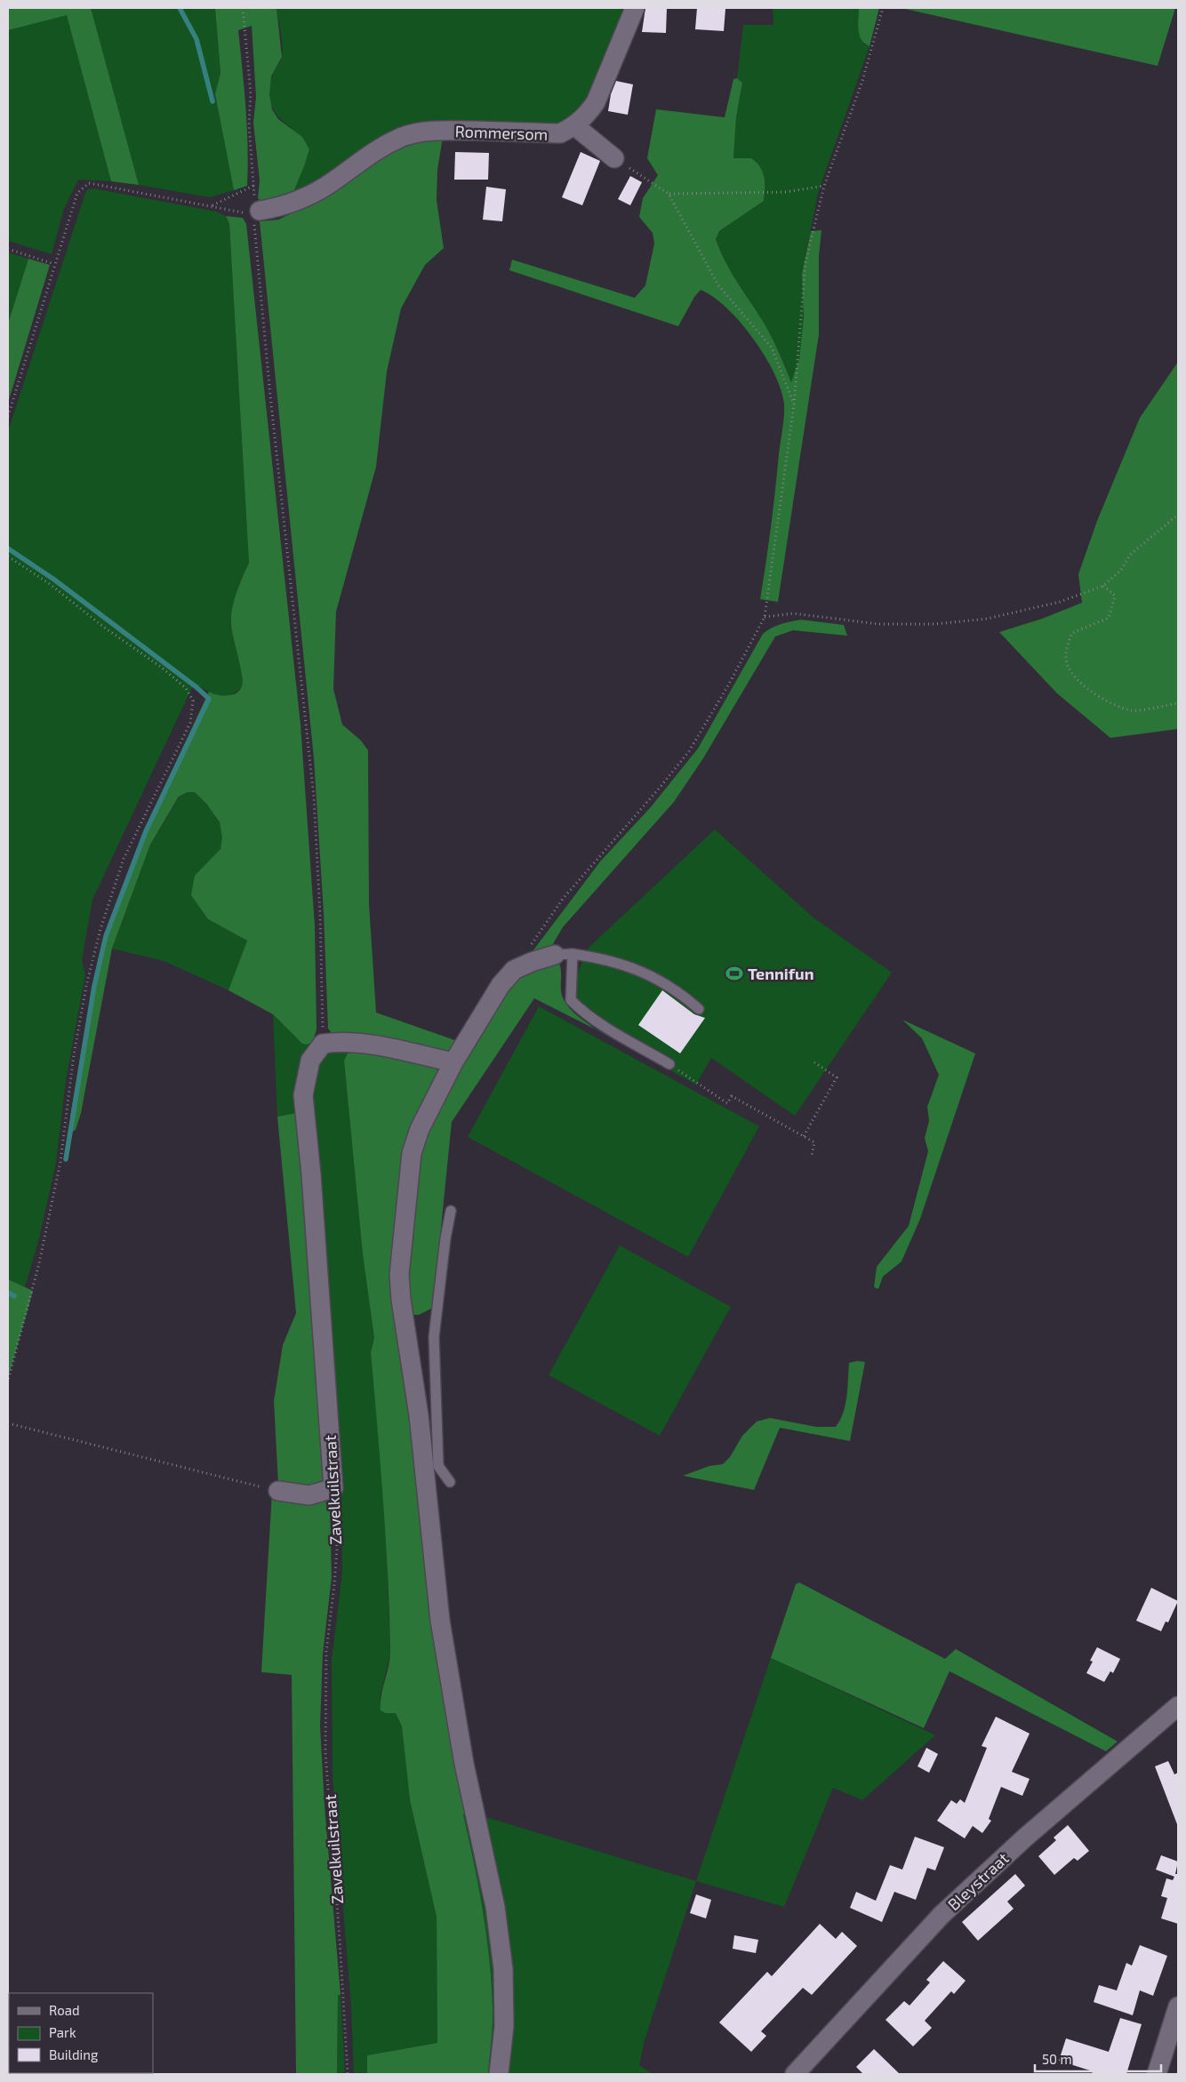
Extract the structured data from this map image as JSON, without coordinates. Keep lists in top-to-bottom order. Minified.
{"streets":{"street":["Rommersom","Zavelkuilstraat","Bleystraat"]},"places":{"sports":["Tennifun"]},"legend":["Road","Park","Building"],"scale_bar":"50 m"}
